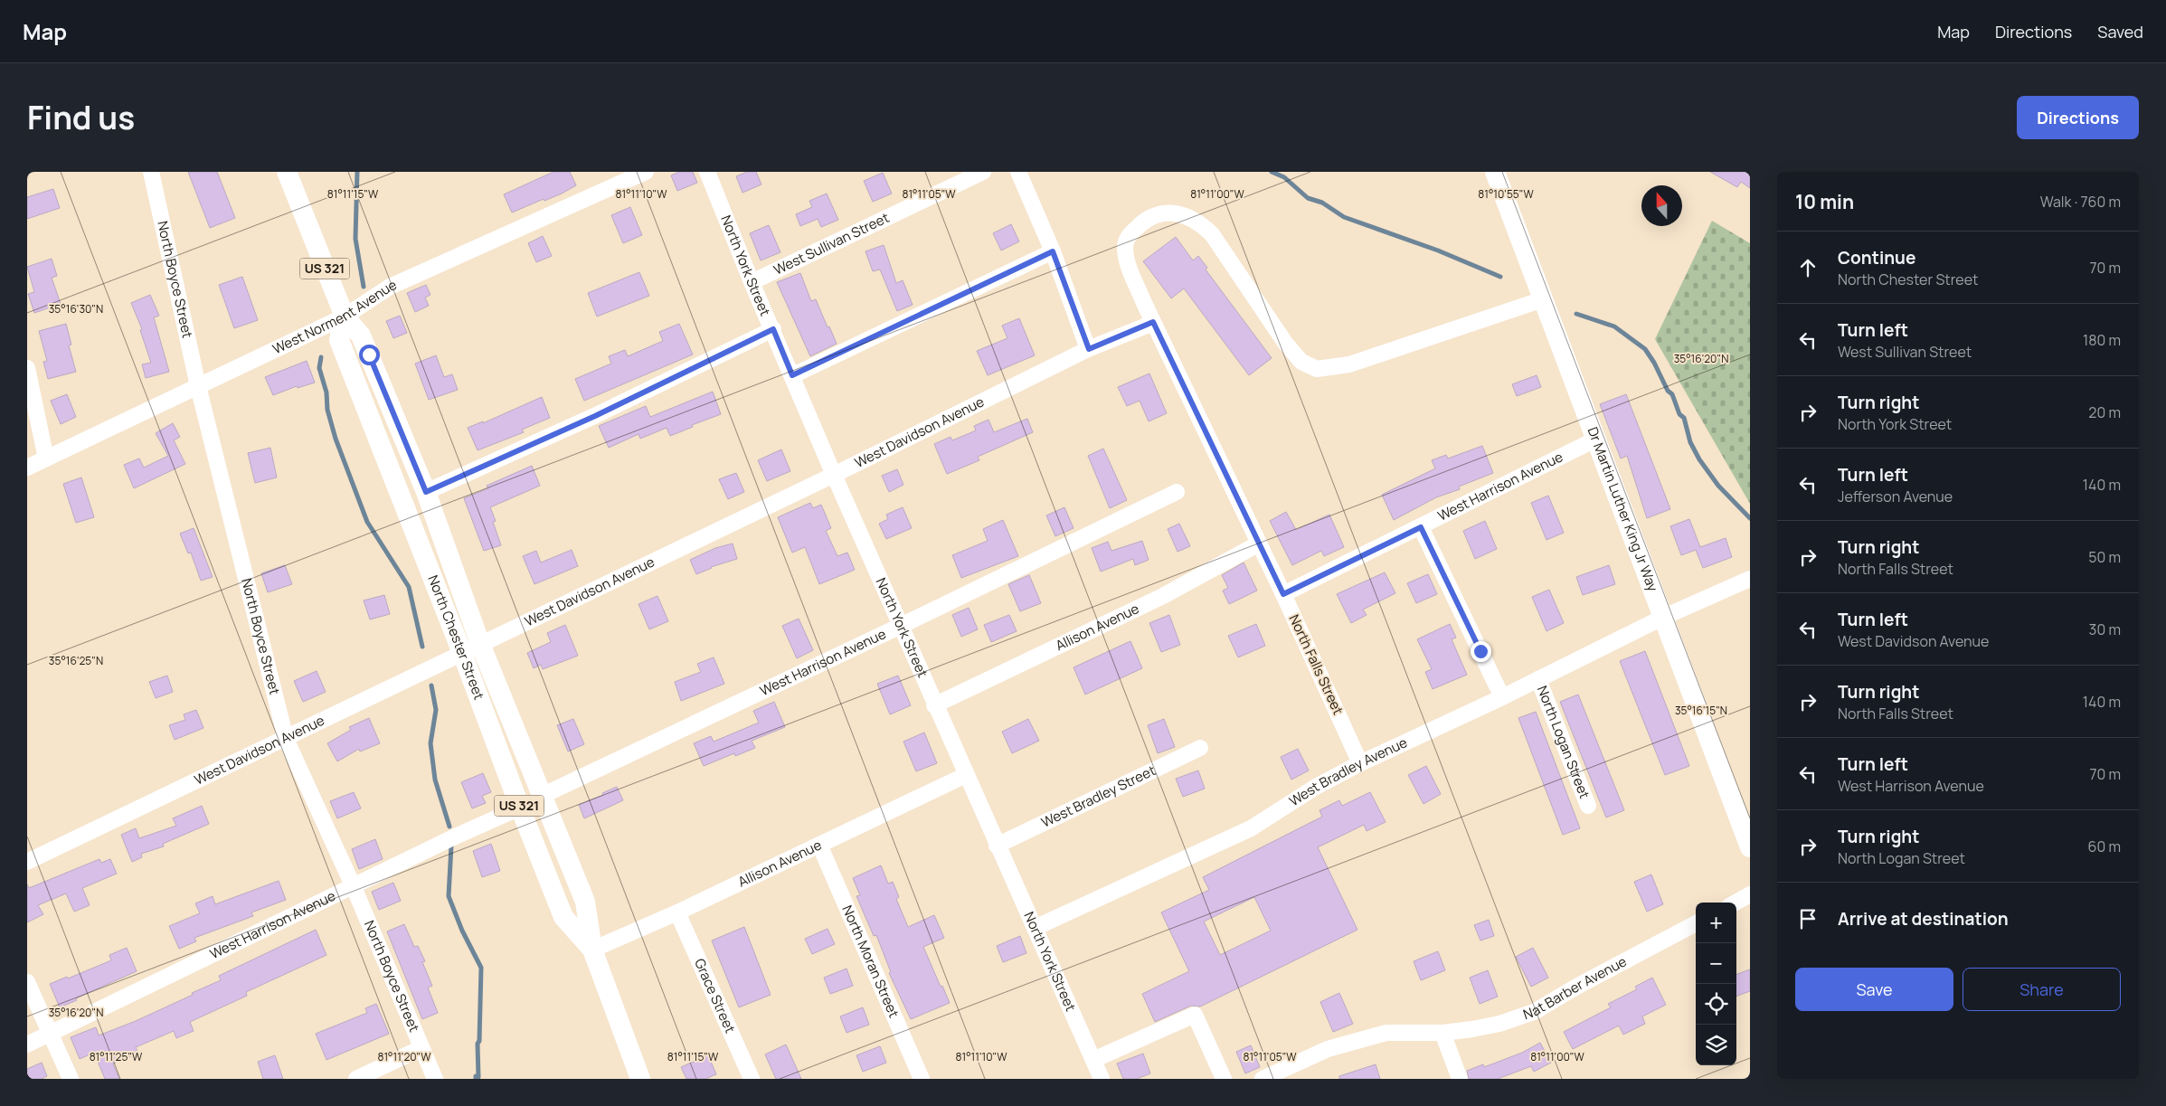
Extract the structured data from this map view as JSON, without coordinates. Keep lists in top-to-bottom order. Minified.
{"streets":{"main road":["US 321","Dr Martin Luther King Jr Way","North Chester Street"],"street":["West Sullivan Street","North York Street","North Boyce Street","West Norment Avenue","West Davidson Avenue","West Harrison Avenue","Allison Avenue","North Falls Street","North Logan Street","West Bradley Avenue","West Bradley Street","North Moran Street","Nat Barber Avenue","Grace Street"]},"crossings":[["West Sullivan Street","North York Street"],["North York Street","West Davidson Avenue"],["North York Street","West Harrison Avenue"],["North York Street","Allison Avenue"],["North York Street","West Bradley Avenue"],["North York Street","West Bradley Street"],["North Boyce Street","West Norment Avenue"],["North Boyce Street","West Davidson Avenue"],["North Boyce Street","West Harrison Avenue"],["West Norment Avenue","North Chester Street"],["West Davidson Avenue","North Chester Street"],["West Davidson Avenue","North Falls Street"],["West Harrison Avenue","Dr Martin Luther King Jr Way"],["West Harrison Avenue","North Chester Street"],["West Harrison Avenue","North Falls Street"],["Dr Martin Luther King Jr Way","North Falls Street"],["Dr Martin Luther King Jr Way","West Bradley Avenue"],["Allison Avenue","North Chester Street"],["Allison Avenue","North Falls Street"],["Allison Avenue","North Moran Street"],["Allison Avenue","Grace Street"],["North Falls Street","West Bradley Avenue"],["North Logan Street","West Bradley Avenue"]],"north":"top","page":{"header":"Map","nav":["Map","Directions","Saved"],"title":"Find us","buttons":["Directions",["Save","Share"]],"heading":["10 min","Walk · 760 m"],"list":[["Continue","North Chester Street","70 m"],["Turn left","West Sullivan Street","180 m"],["Turn right","North York Street","20 m"],["Turn left","Jefferson Avenue","140 m"],["Turn right","North Falls Street","50 m"],["Turn left","West Davidson Avenue","30 m"],["Turn right","North Falls Street","140 m"],["Turn left","West Harrison Avenue","70 m"],["Turn right","North Logan Street","60 m"],"Arrive at destination"],"map_buttons":["+","−"]},"coordinates":["81°11'15\"W","81°11'10\"W","81°11'05\"W","81°11'00\"W","81°10'55\"W","35°16'30\"N","35°16'20\"N","35°16'25\"N","35°16'15\"N","81°11'25\"W","81°11'20\"W"]}
